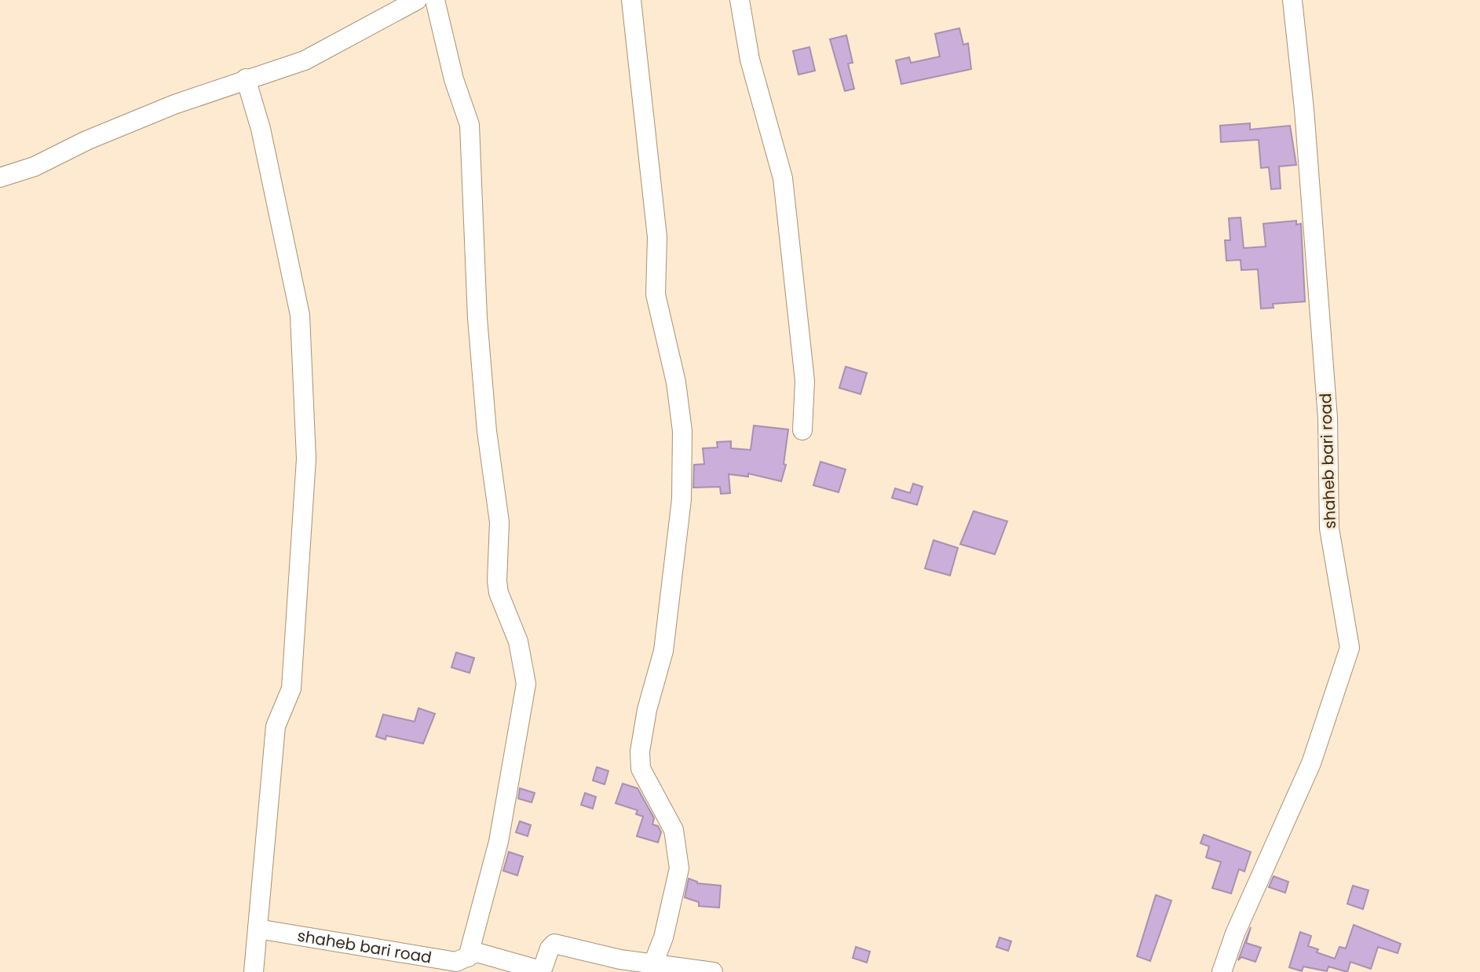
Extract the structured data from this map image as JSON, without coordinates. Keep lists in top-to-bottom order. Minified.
{"streets":{"street":["shaheb bari road"]}}
